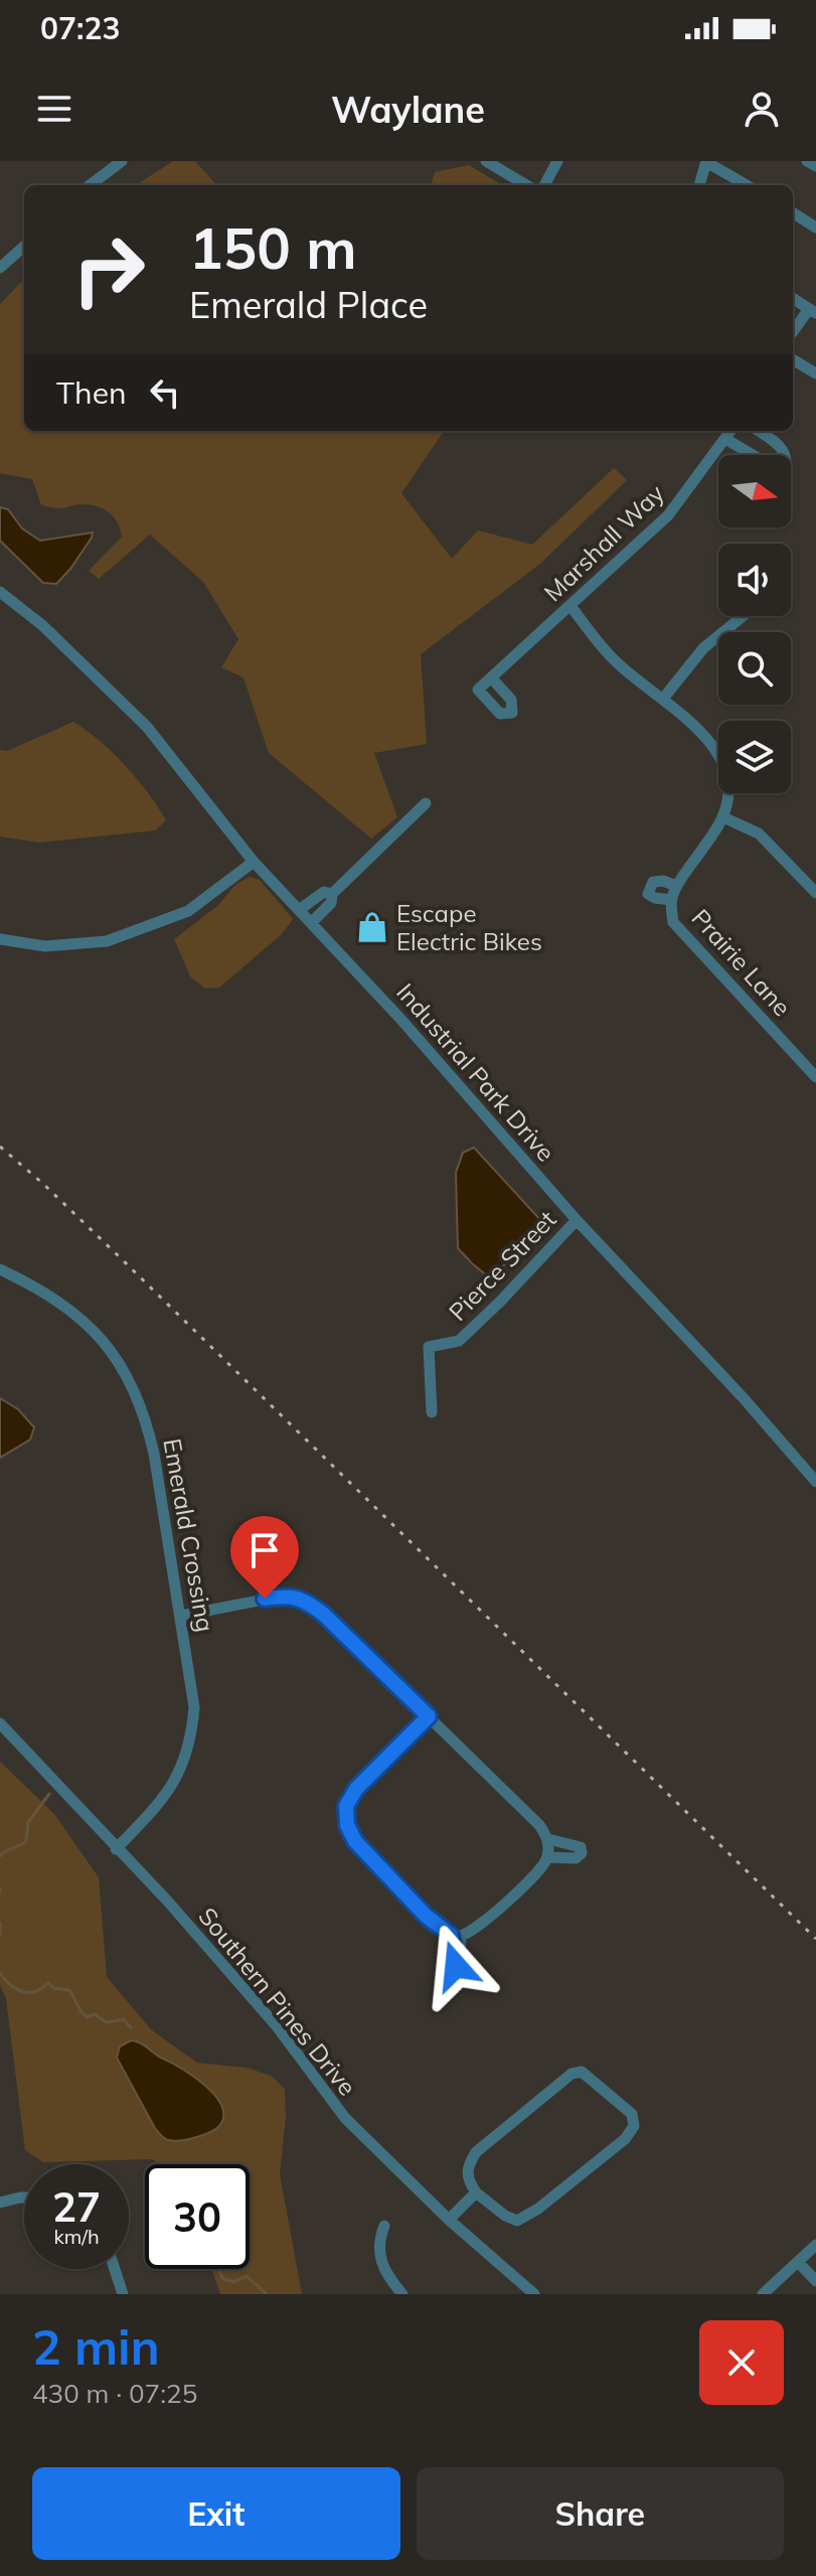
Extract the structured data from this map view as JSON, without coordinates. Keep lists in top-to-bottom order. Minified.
{"streets":{"street":["Marshall Way","Prairie Lane","Industrial Park Drive","Pierce Street","Emerald Crossing","Southern Pines Drive"]},"crossings":[["Marshall Way","Prairie Lane"],["Industrial Park Drive","Pierce Street"],["Emerald Crossing","Southern Pines Drive"]],"places":{"shop":["Escape Electric Bikes"]},"north":"right","page":{"status":"07:23","header":"Waylane","turn":["150 m","Emerald Place"],"then":"Then","speed":"27 km/h","limit":"30","heading":["2 min","430 m · 07:25"],"buttons":["Exit","Share"]}}
